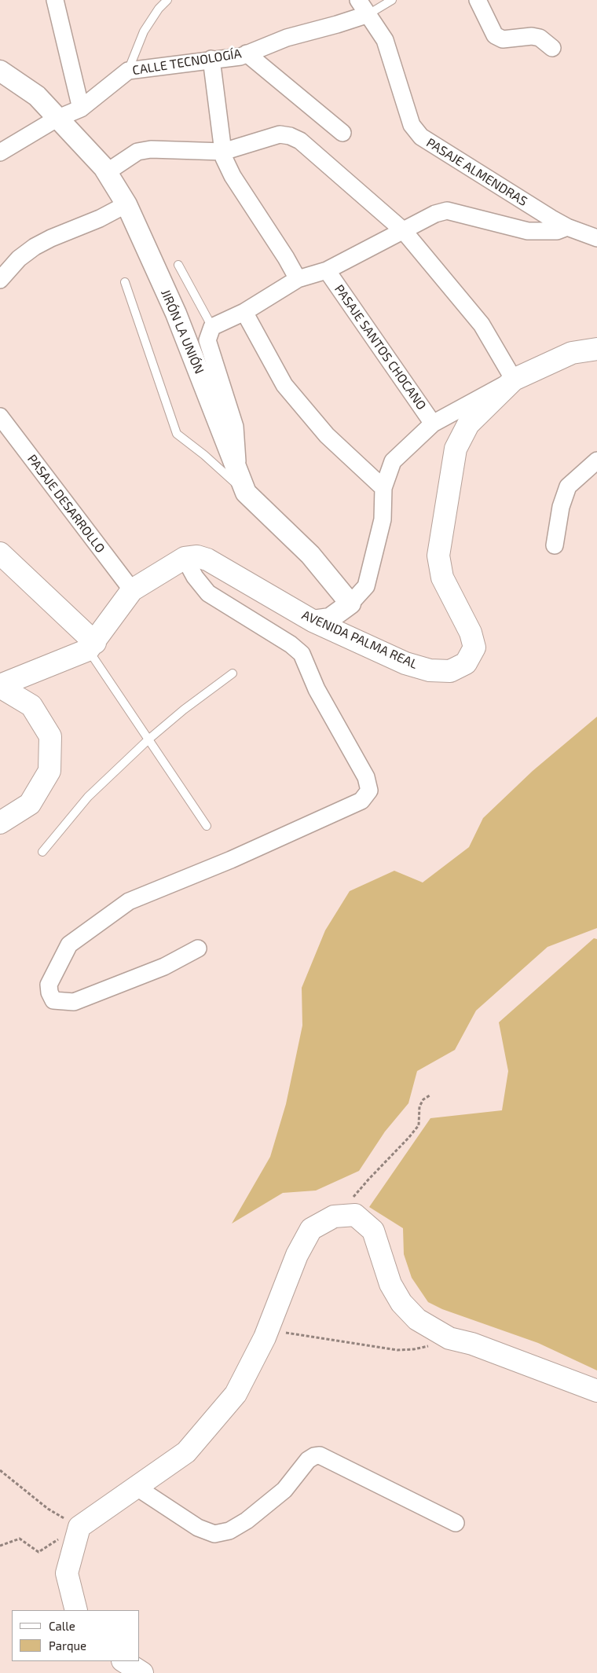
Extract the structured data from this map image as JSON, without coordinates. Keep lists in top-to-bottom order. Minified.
{"streets":{"main road":["AVENIDA PALMA REAL"],"street":["CALLE TECNOLOGÍA","PASAJE ALMENDRAS","JIRÓN LA UNIÓN","PASAJE SANTOS CHOCANO","PASAJE DESARROLLO"]},"crossings":[["CALLE TECNOLOGÍA","PASAJE ALMENDRAS"],["CALLE TECNOLOGÍA","JIRÓN LA UNIÓN"]],"legend":["Calle","Parque"]}
